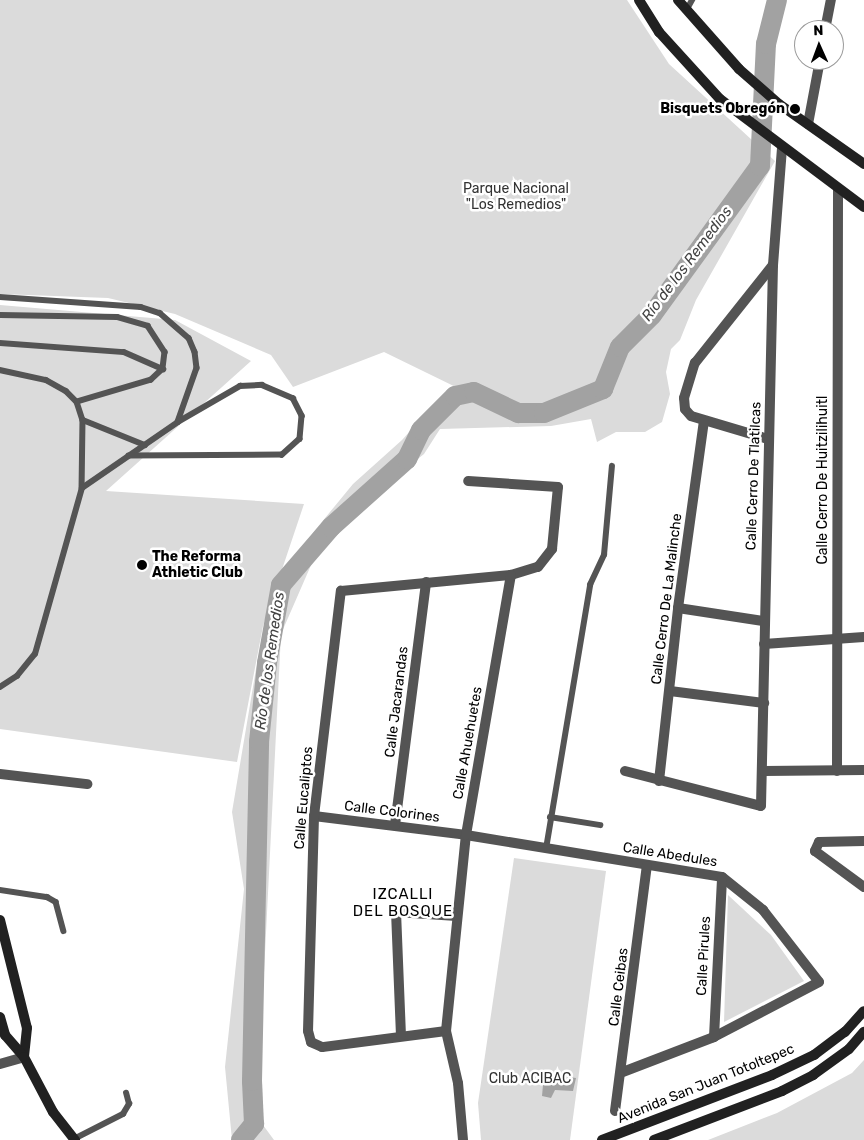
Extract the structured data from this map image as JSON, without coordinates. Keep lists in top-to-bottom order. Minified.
{"streets":{"main road":["Avenida San Juan Totoltepec"],"street":["Calle Cerro De Tlatilcas","Calle Cerro De Huitzilihuitl","Calle Cerro De La Malinche","Calle Jacarandas","Calle Ahuehuetes","Calle Eucaliptos","Calle Colorines","Calle Abedules","Calle Pirules","Calle Ceibas"]},"crossings":[["Calle Cerro De Tlatilcas","Calle Cerro De La Malinche"],["Calle Jacarandas","Calle Eucaliptos"],["Calle Jacarandas","Calle Colorines"],["Calle Ahuehuetes","Calle Eucaliptos"],["Calle Ahuehuetes","Calle Colorines"],["Calle Ahuehuetes","Calle Abedules"],["Calle Eucaliptos","Calle Colorines"],["Calle Colorines","Calle Abedules"],["Calle Abedules","Calle Pirules"],["Calle Abedules","Calle Ceibas"]],"districts":["IZCALLI DEL BOSQUE"],"water":["Río de los Remedios"],"parks":["Parque Nacional \"Los Remedios\"","Club ACIBAC"],"places":["Bisquets Obregón","The Reforma Athletic Club"],"north":"top"}
